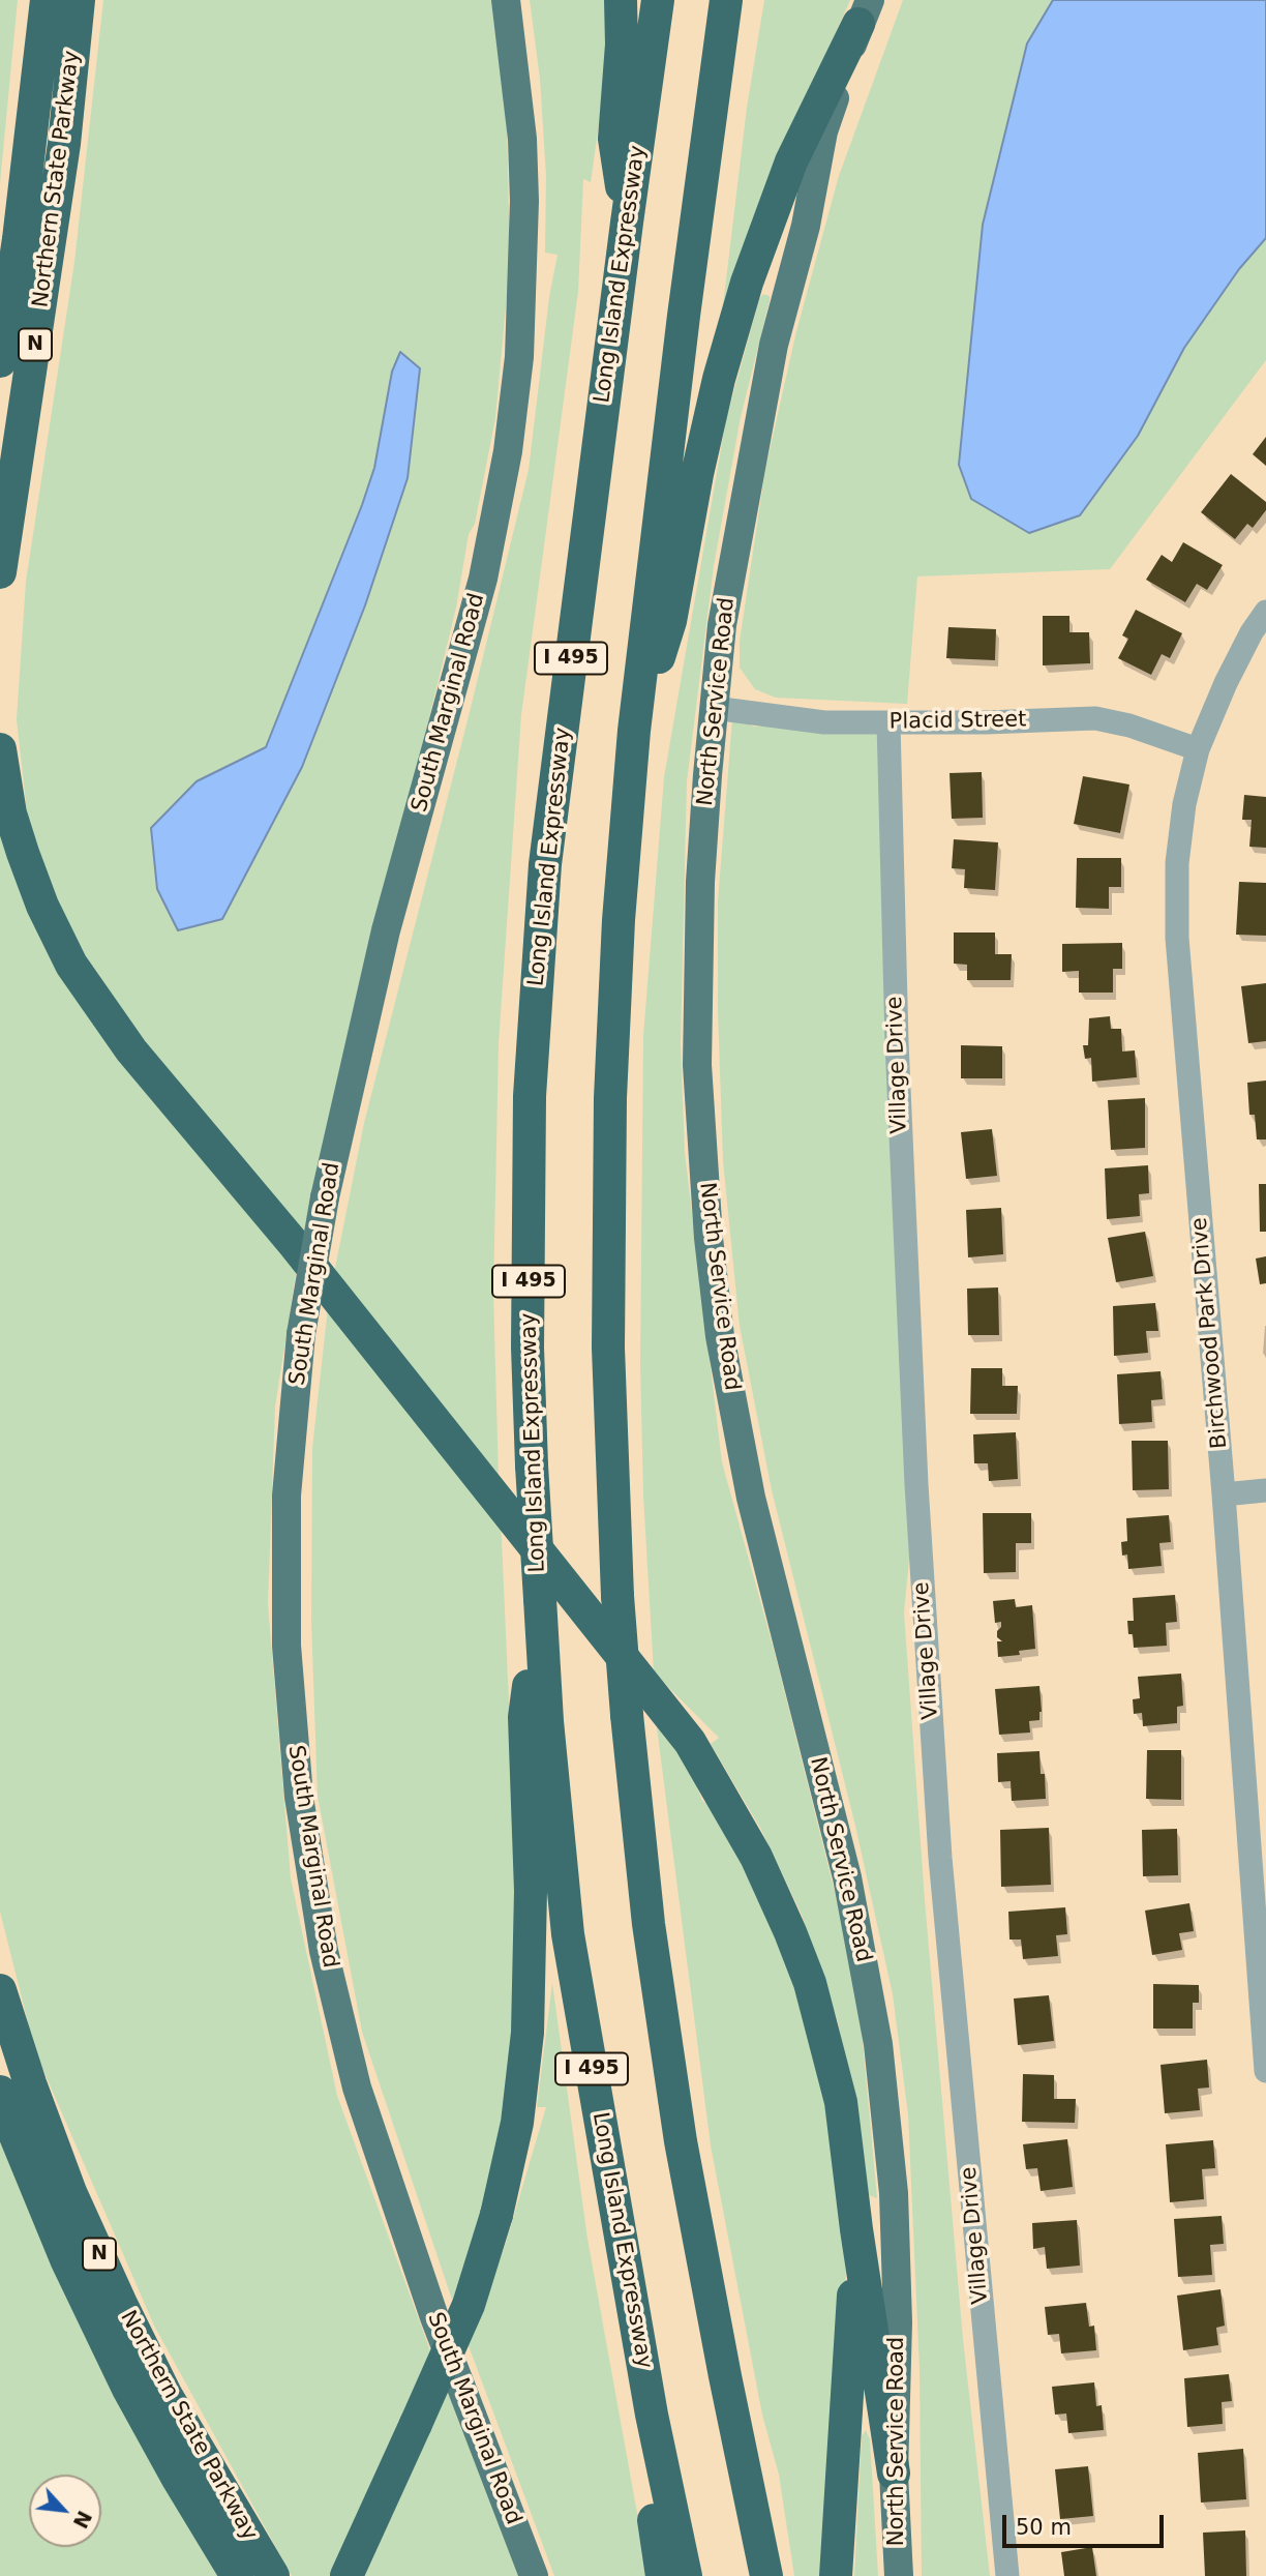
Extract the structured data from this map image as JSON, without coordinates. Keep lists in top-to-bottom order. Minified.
{"streets":{"highway":["Northern State Parkway","Long Island Expressway","N","I 495"],"main road":["North Service Road","South Marginal Road"],"street":["Placid Street","Village Drive","Birchwood Park Drive"]},"crossings":[["North Service Road","Placid Street"],["Placid Street","Village Drive"],["Placid Street","Birchwood Park Drive"]],"scale_bar":"50 m","north":"bottom right"}
